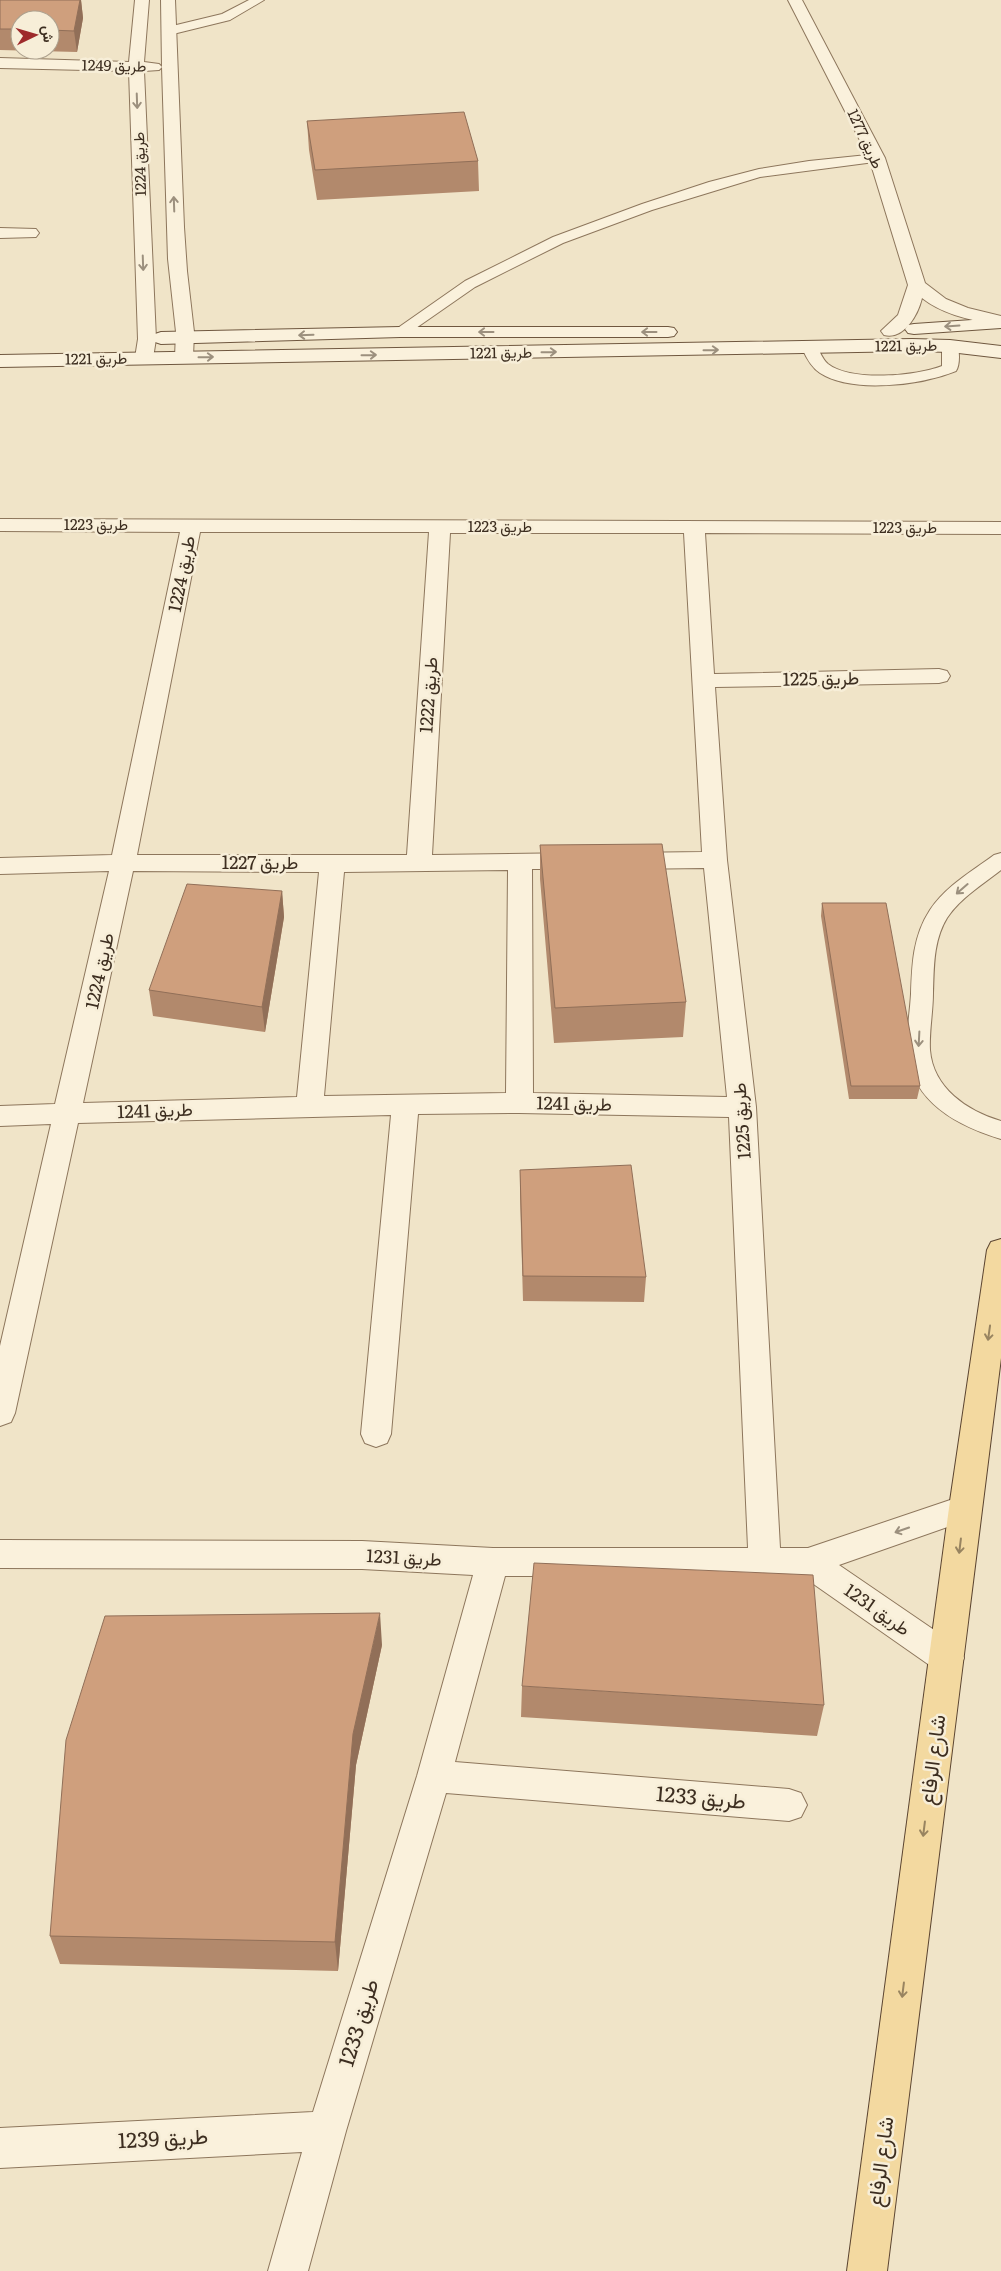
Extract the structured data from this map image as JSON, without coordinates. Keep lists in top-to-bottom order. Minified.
{"streets":{"main road":["شارع الرفاع"],"street":["طريق 1249","طريق 1277","طريق 1224","طريق 1221","طريق 1223","طريق 1225","طريق 1222","طريق 1227","طريق 1241","طريق 1231","طريق 1233","طريق 1239"]},"crossings":[["طريق 1249","طريق 1224"],["طريق 1224","طريق 1221"],["طريق 1224","طريق 1223"],["طريق 1224","طريق 1227"],["طريق 1224","طريق 1241"],["طريق 1223","طريق 1225"],["طريق 1223","طريق 1222"],["طريق 1225","طريق 1227"],["طريق 1225","طريق 1241"],["طريق 1225","طريق 1231"],["طريق 1222","طريق 1227"],["طريق 1231","شارع الرفاع"],["طريق 1231","طريق 1233"],["طريق 1233","طريق 1239"]],"one_way":["شارع الرفاع"],"north":"right"}
